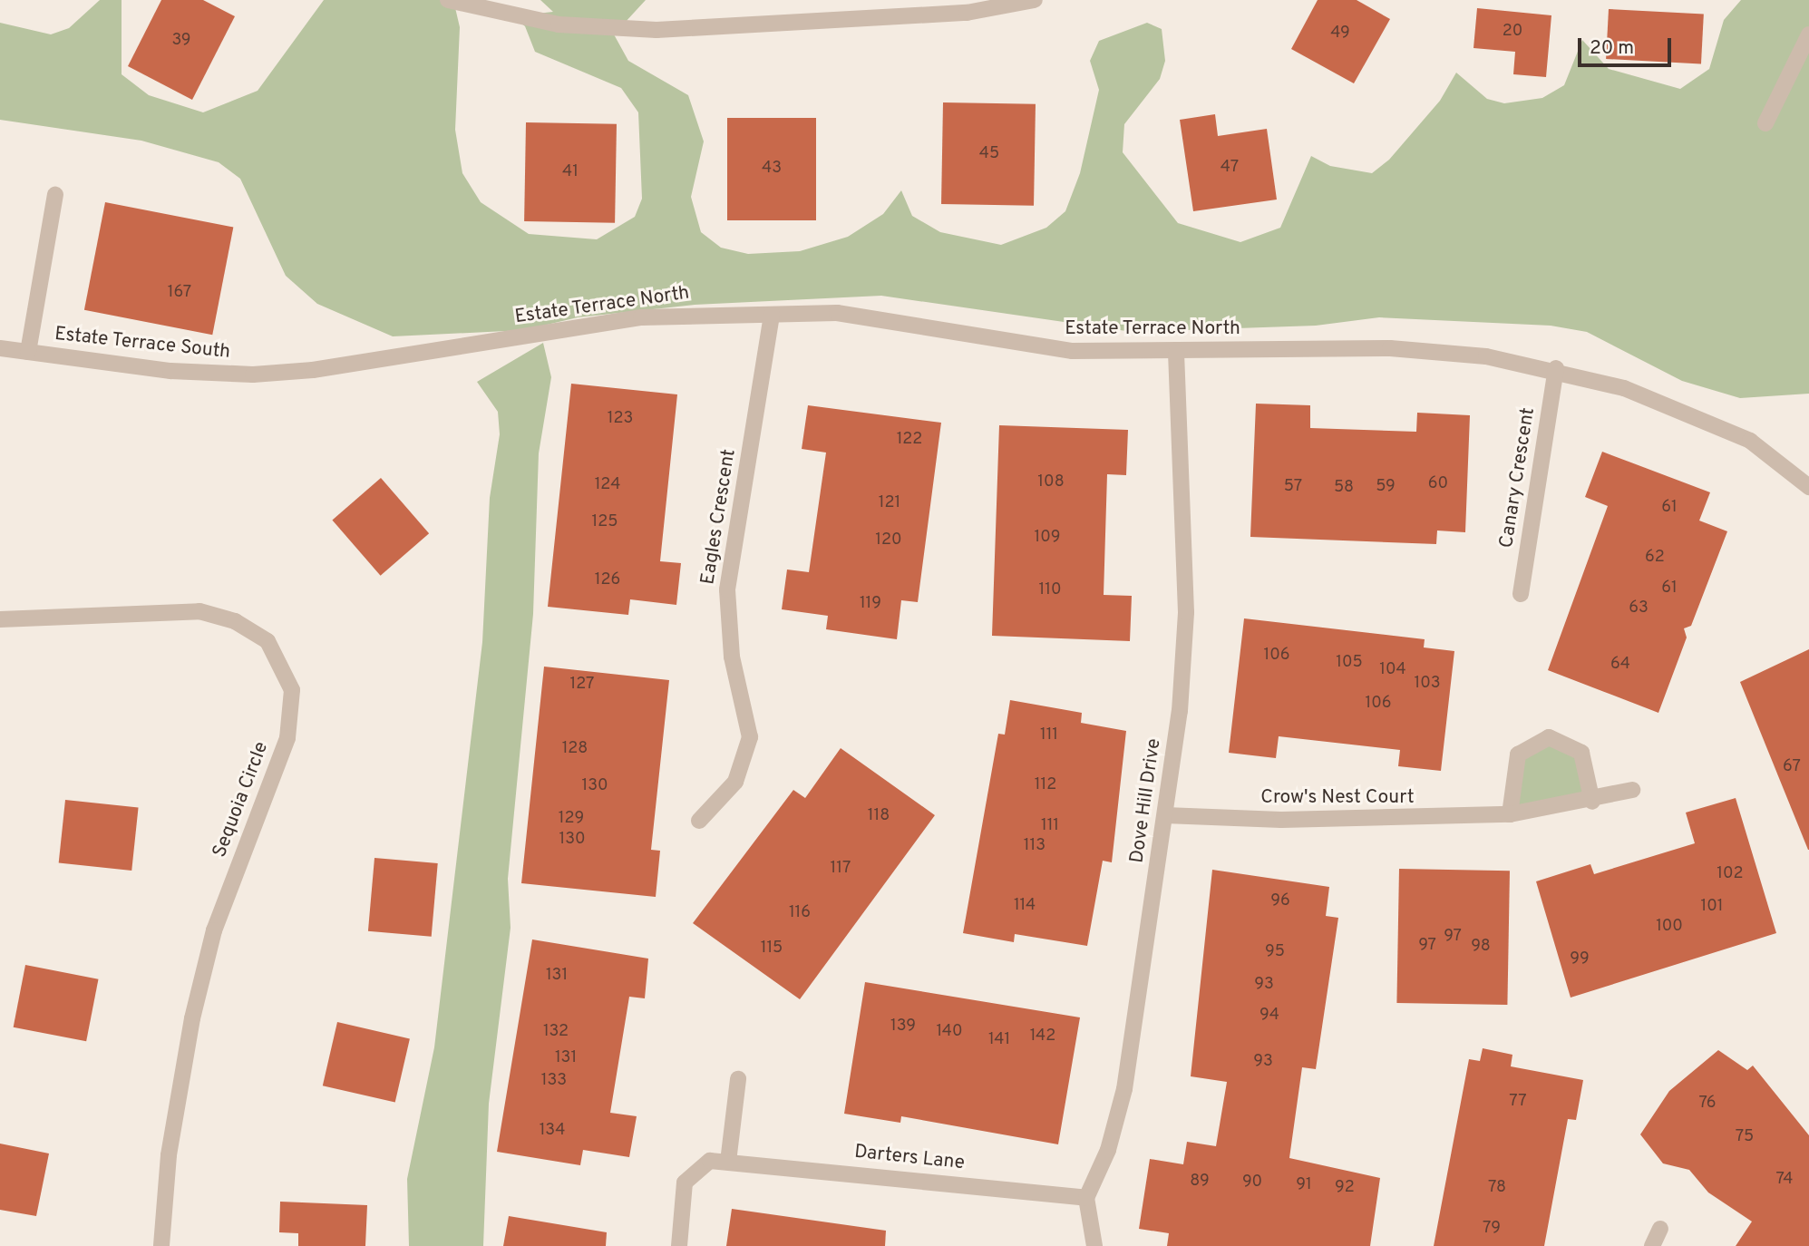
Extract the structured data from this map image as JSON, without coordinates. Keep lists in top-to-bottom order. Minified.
{"streets":{"street":["Estate Terrace North","Estate Terrace South","Canary Crescent","Eagles Crescent","Crow's Nest Court","Sequoia Circle","Dove Hill Drive","Darters Lane"]},"crossings":[["Estate Terrace North","Estate Terrace South"],["Estate Terrace North","Canary Crescent"],["Estate Terrace North","Eagles Crescent"],["Estate Terrace North","Dove Hill Drive"],["Crow's Nest Court","Dove Hill Drive"],["Dove Hill Drive","Darters Lane"]],"house_numbers":["20","49","39","45","47","43","41","167","123","122","108","60","124","57","59","58","121","61","125","109","120","62","126","61","110","119","63","106","105","64","104","103","127","106","111","128","67","112","130","118","129","111","130","113","117","102","96","114","101","116","100","97","97","98","115","95","99","131","93","94","139","132","140","142","141","131","93","133","77","76","134","75","74","89","90","91","92","78","79"],"scale_bar":"20 m"}
